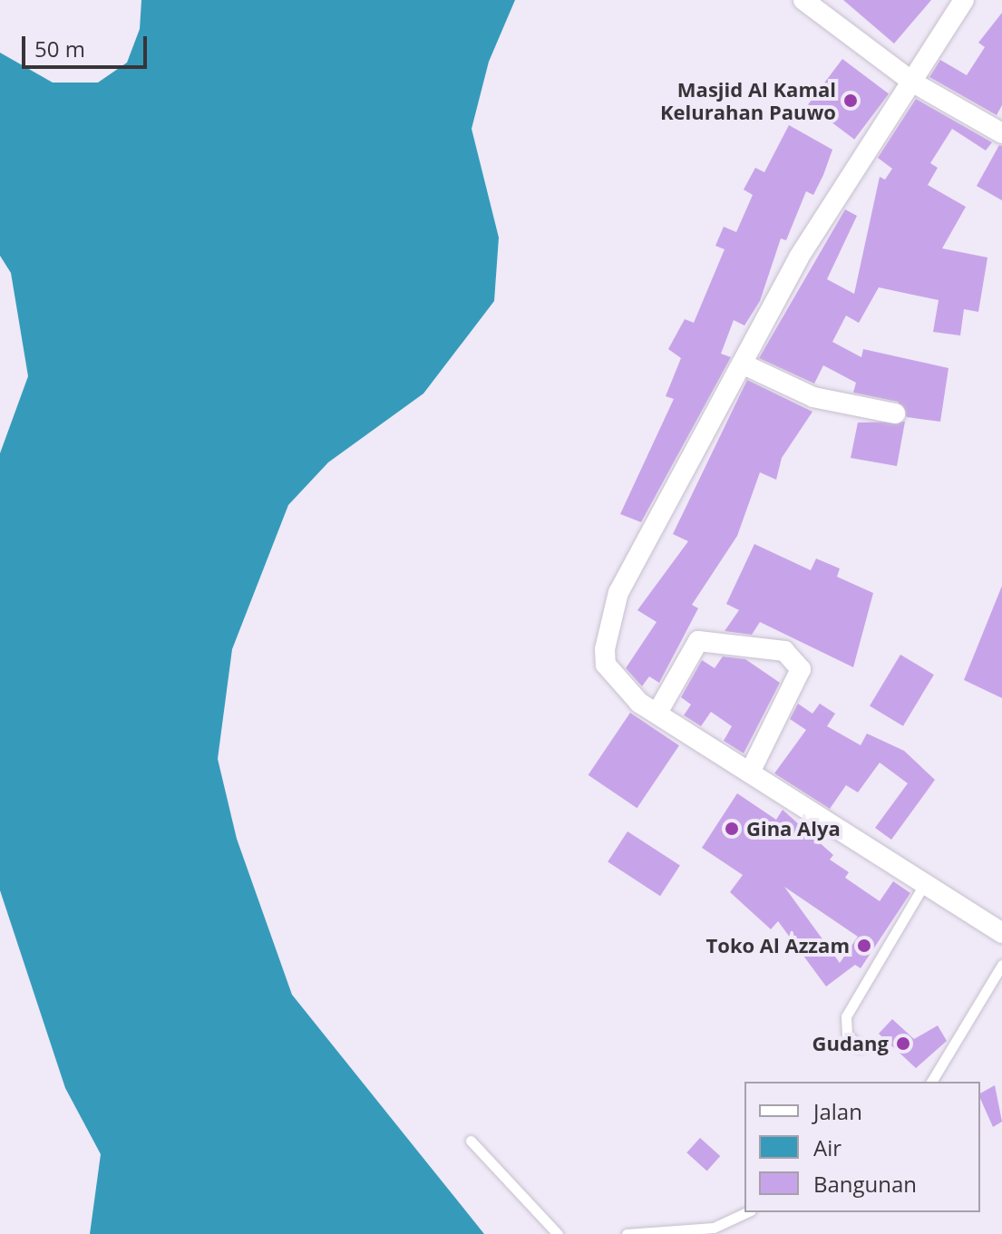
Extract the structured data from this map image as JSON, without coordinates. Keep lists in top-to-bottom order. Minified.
{"places":["Masjid Al Kamal Kelurahan Pauwo","Gina Alya","Toko Al Azzam","Gudang"],"legend":["Jalan","Air","Bangunan"],"scale_bar":"50 m"}
